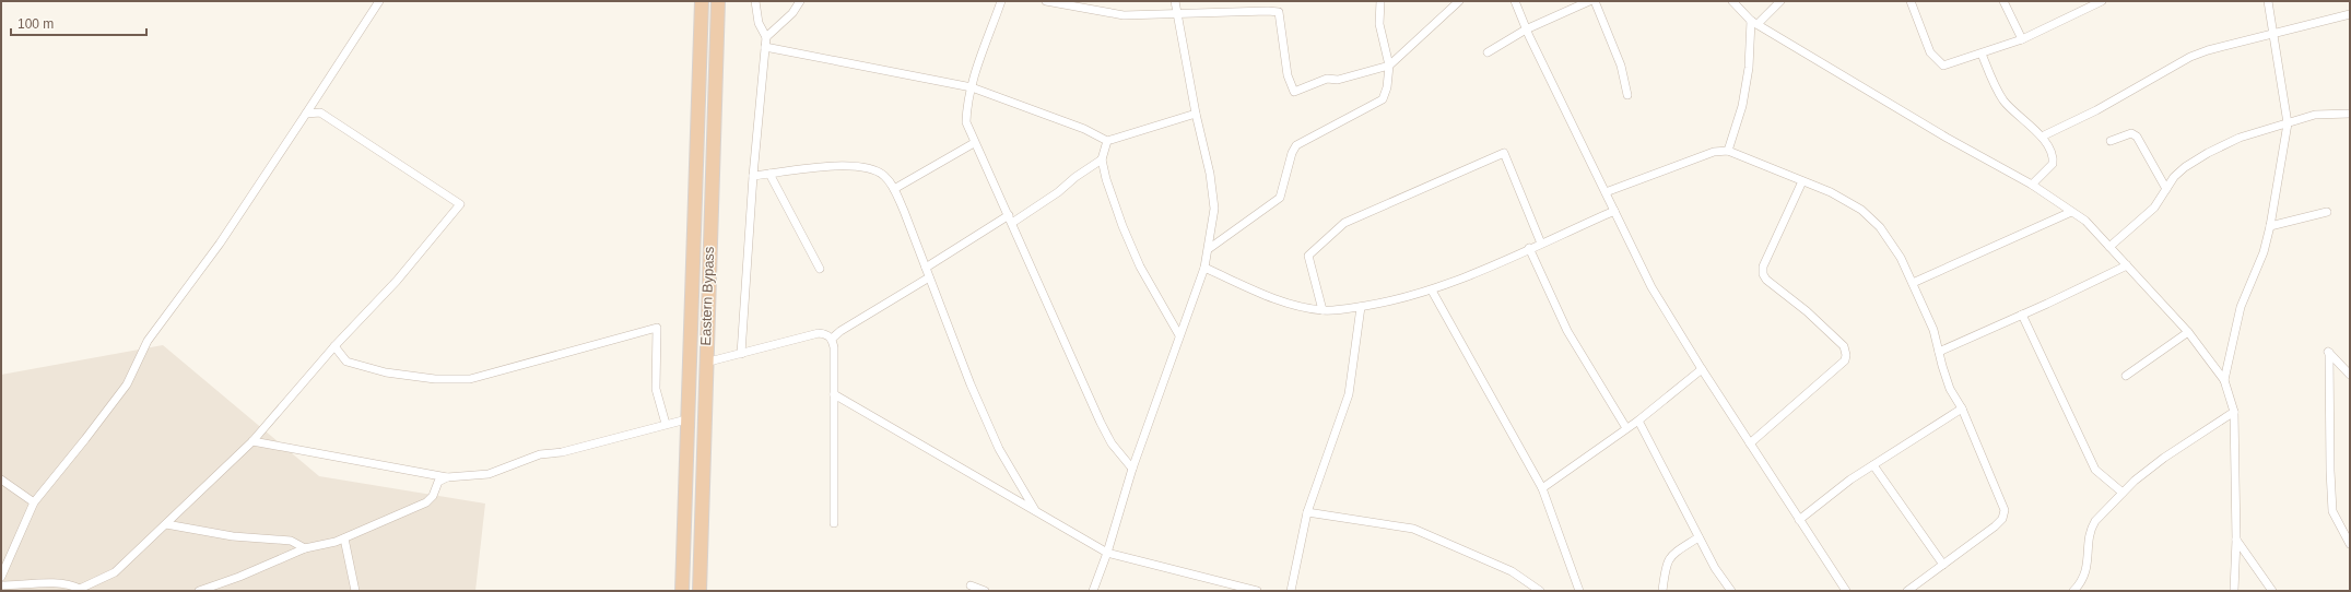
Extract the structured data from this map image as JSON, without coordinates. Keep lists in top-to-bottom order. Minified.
{"streets":{"highway":["Eastern Bypass"]},"scale_bar":"100 m"}
